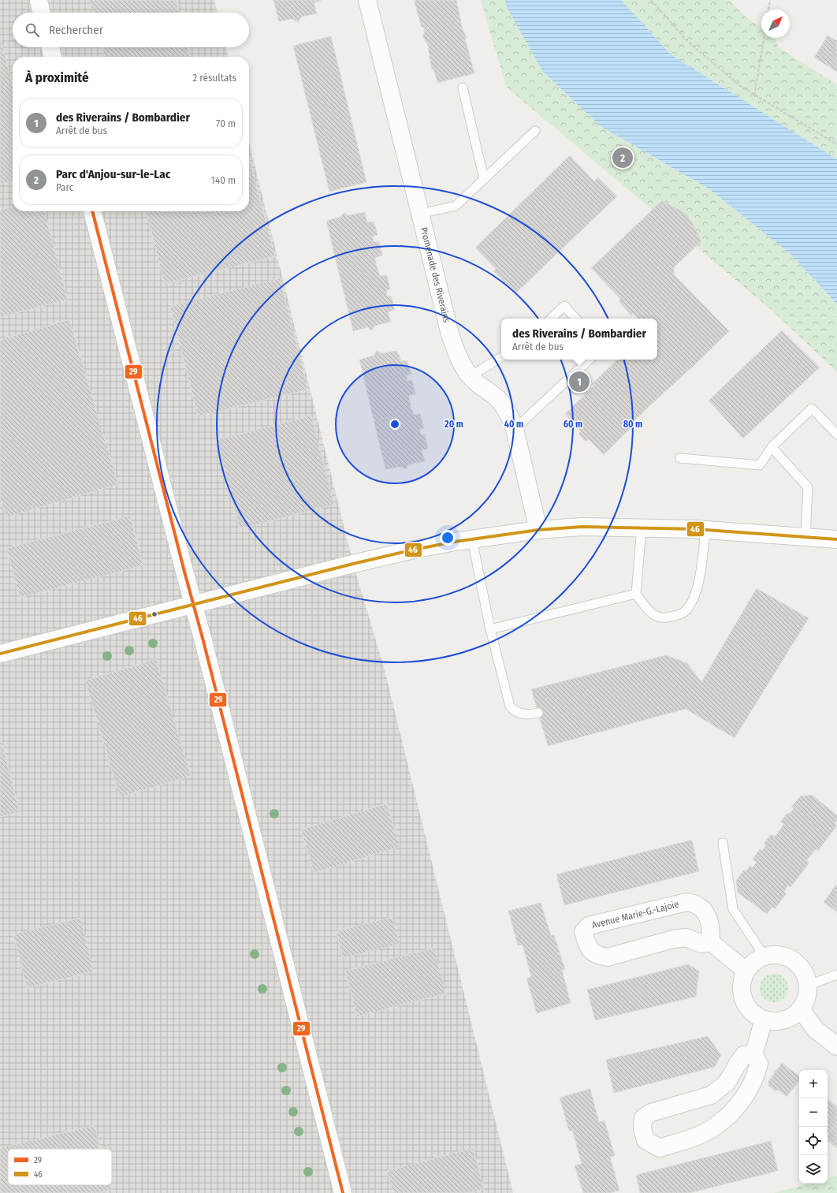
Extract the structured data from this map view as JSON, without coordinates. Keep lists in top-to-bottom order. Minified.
{"streets":{"street":["Promenade des Riverains","Avenue Marie-G.-Lajoie"]},"lines":["transit line 29","transit line 46"],"legend":["29","46"],"north":"top right","page":{"search":"Rechercher","heading":["À proximité","2 résultats"],"list":[{"mark":"1","name":"des Riverains / Bombardier","note":"Arrêt de bus","value":"70 m"},{"mark":"2","name":"Parc d'Anjou-sur-le-Lac","note":"Parc","value":"140 m"}],"pins":["2","1"],"popup":["des Riverains / Bombardier","Arrêt de bus"],"map_buttons":["+","−"]},"rings":["20 m","40 m","60 m","80 m"]}
